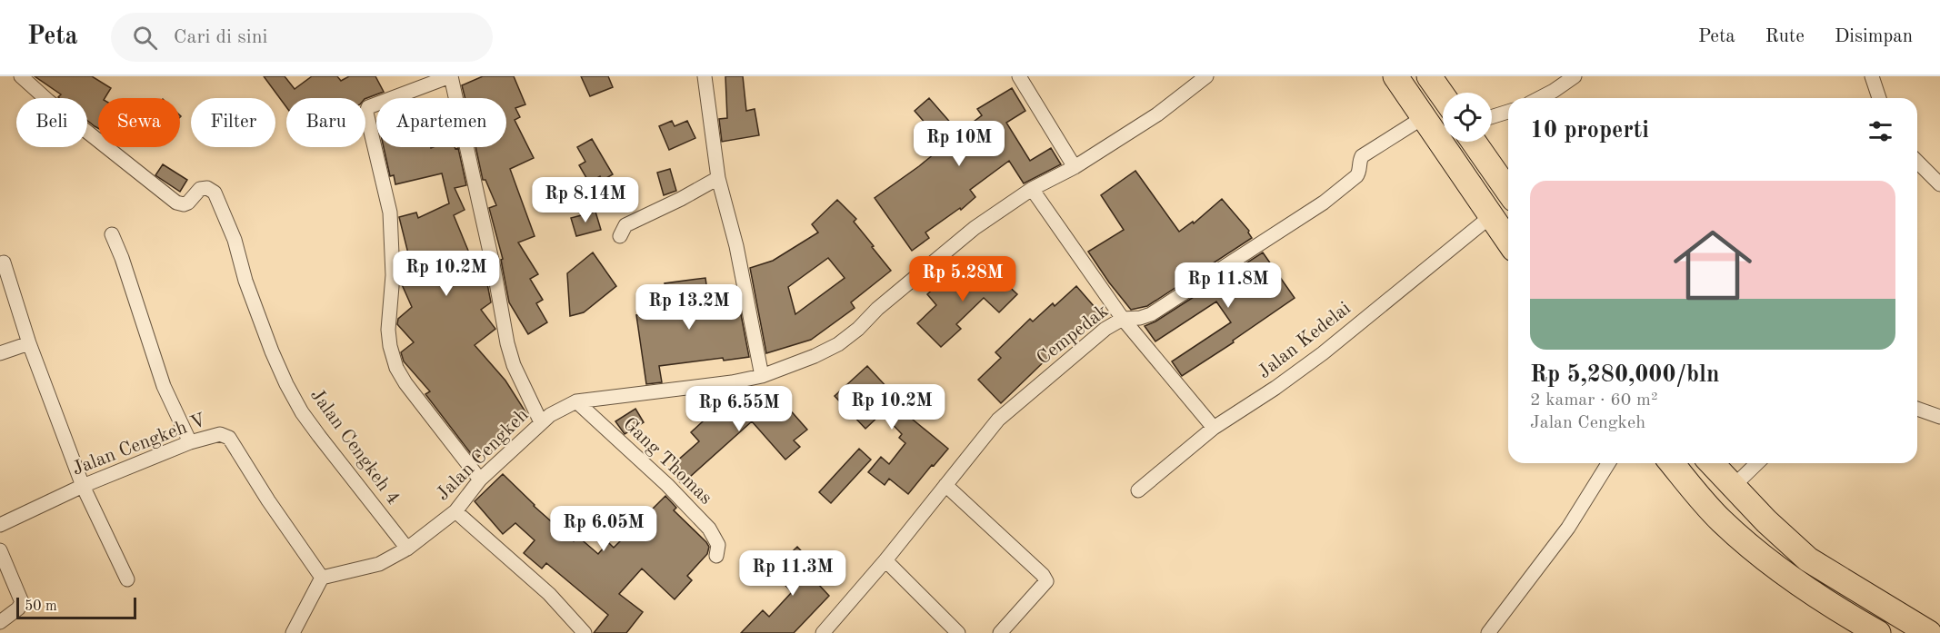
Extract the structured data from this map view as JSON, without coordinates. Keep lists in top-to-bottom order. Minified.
{"streets":{"street":["Cempedak","Jalan Kedelai","Jalan Cengkeh V","Jalan Cengkeh 4","Jalan Cengkeh","Gang Thomas"]},"crossings":[["Jalan Cengkeh V","Jalan Cengkeh"],["Jalan Cengkeh 4","Jalan Cengkeh"],["Jalan Cengkeh","Gang Thomas"]],"scale_bar":"50 m","page":{"header":"Peta","search":"Cari di sini","nav":["Peta","Rute","Disimpan"],"chip":["Beli","Sewa","Filter","Baru","Apartemen"],"heading":"10 properti","price":["Rp 10M","Rp 8.14M","Rp 10.2M","Rp 5.28M","Rp 11.8M","Rp 13.2M","Rp 10.2M","Rp 6.55M","Rp 6.05M","Rp 11.3M"],"list":[{"name":"Rp 5,280,000/bln","note":"2 kamar · 60 m² · Jalan Cengkeh"}],"scale":"50 m"}}
